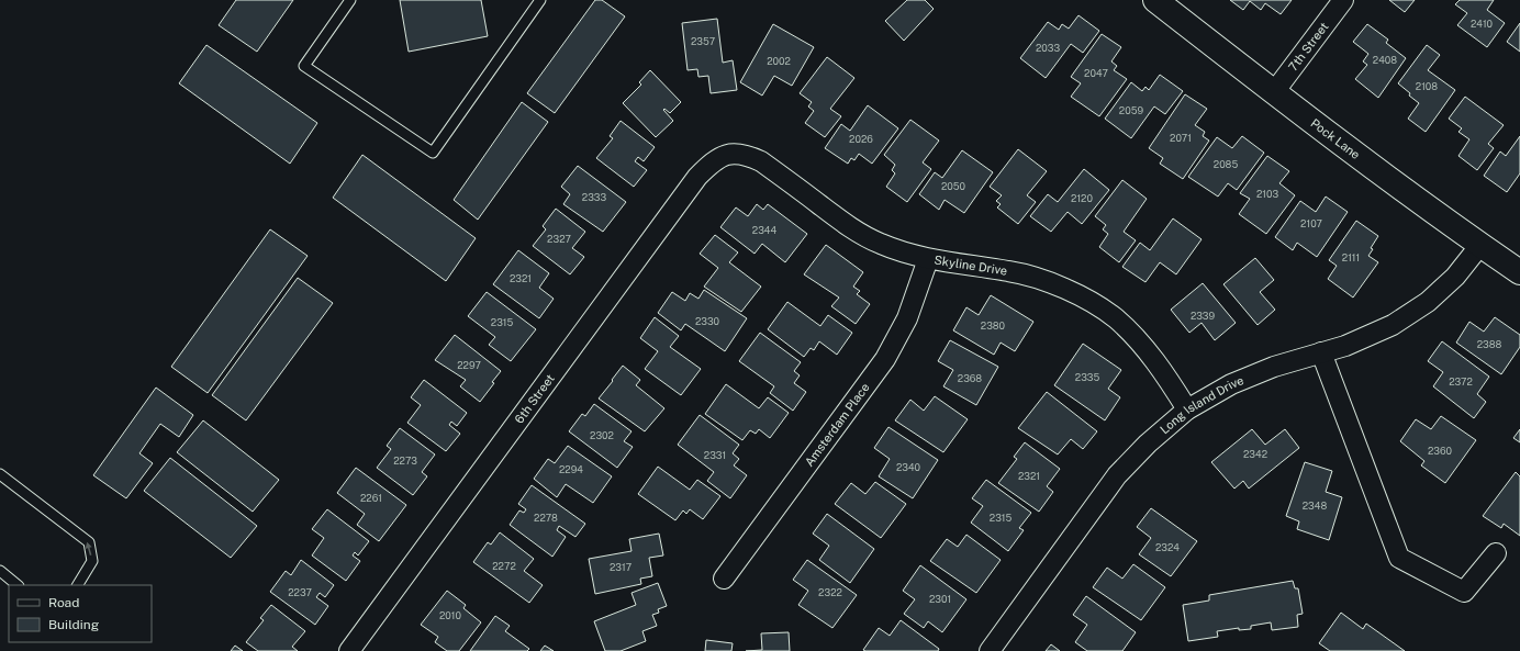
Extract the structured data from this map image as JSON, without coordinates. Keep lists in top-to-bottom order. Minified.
{"streets":{"street":["7th Street","Pock Lane","Skyline Drive","6th Street","Long Island Drive","Amsterdam Place"]},"crossings":[["7th Street","Pock Lane"],["Pock Lane","Long Island Drive"],["Skyline Drive","6th Street"],["Skyline Drive","Long Island Drive"],["Skyline Drive","Amsterdam Place"]],"house_numbers":["2410","2357","2033","2408","2002","2047","2108","2059","2071","2026","2085","2050","2103","2333","2120","2107","2344","2327","2111","2321","2339","2330","2315","2380","2388","2297","2335","2368","2372","2302","2360","2342","2331","2273","2340","2294","2321","2261","2348","2278","2315","2324","2272","2317","2237","2322","2301","2010"],"legend":["Road","Building"]}
